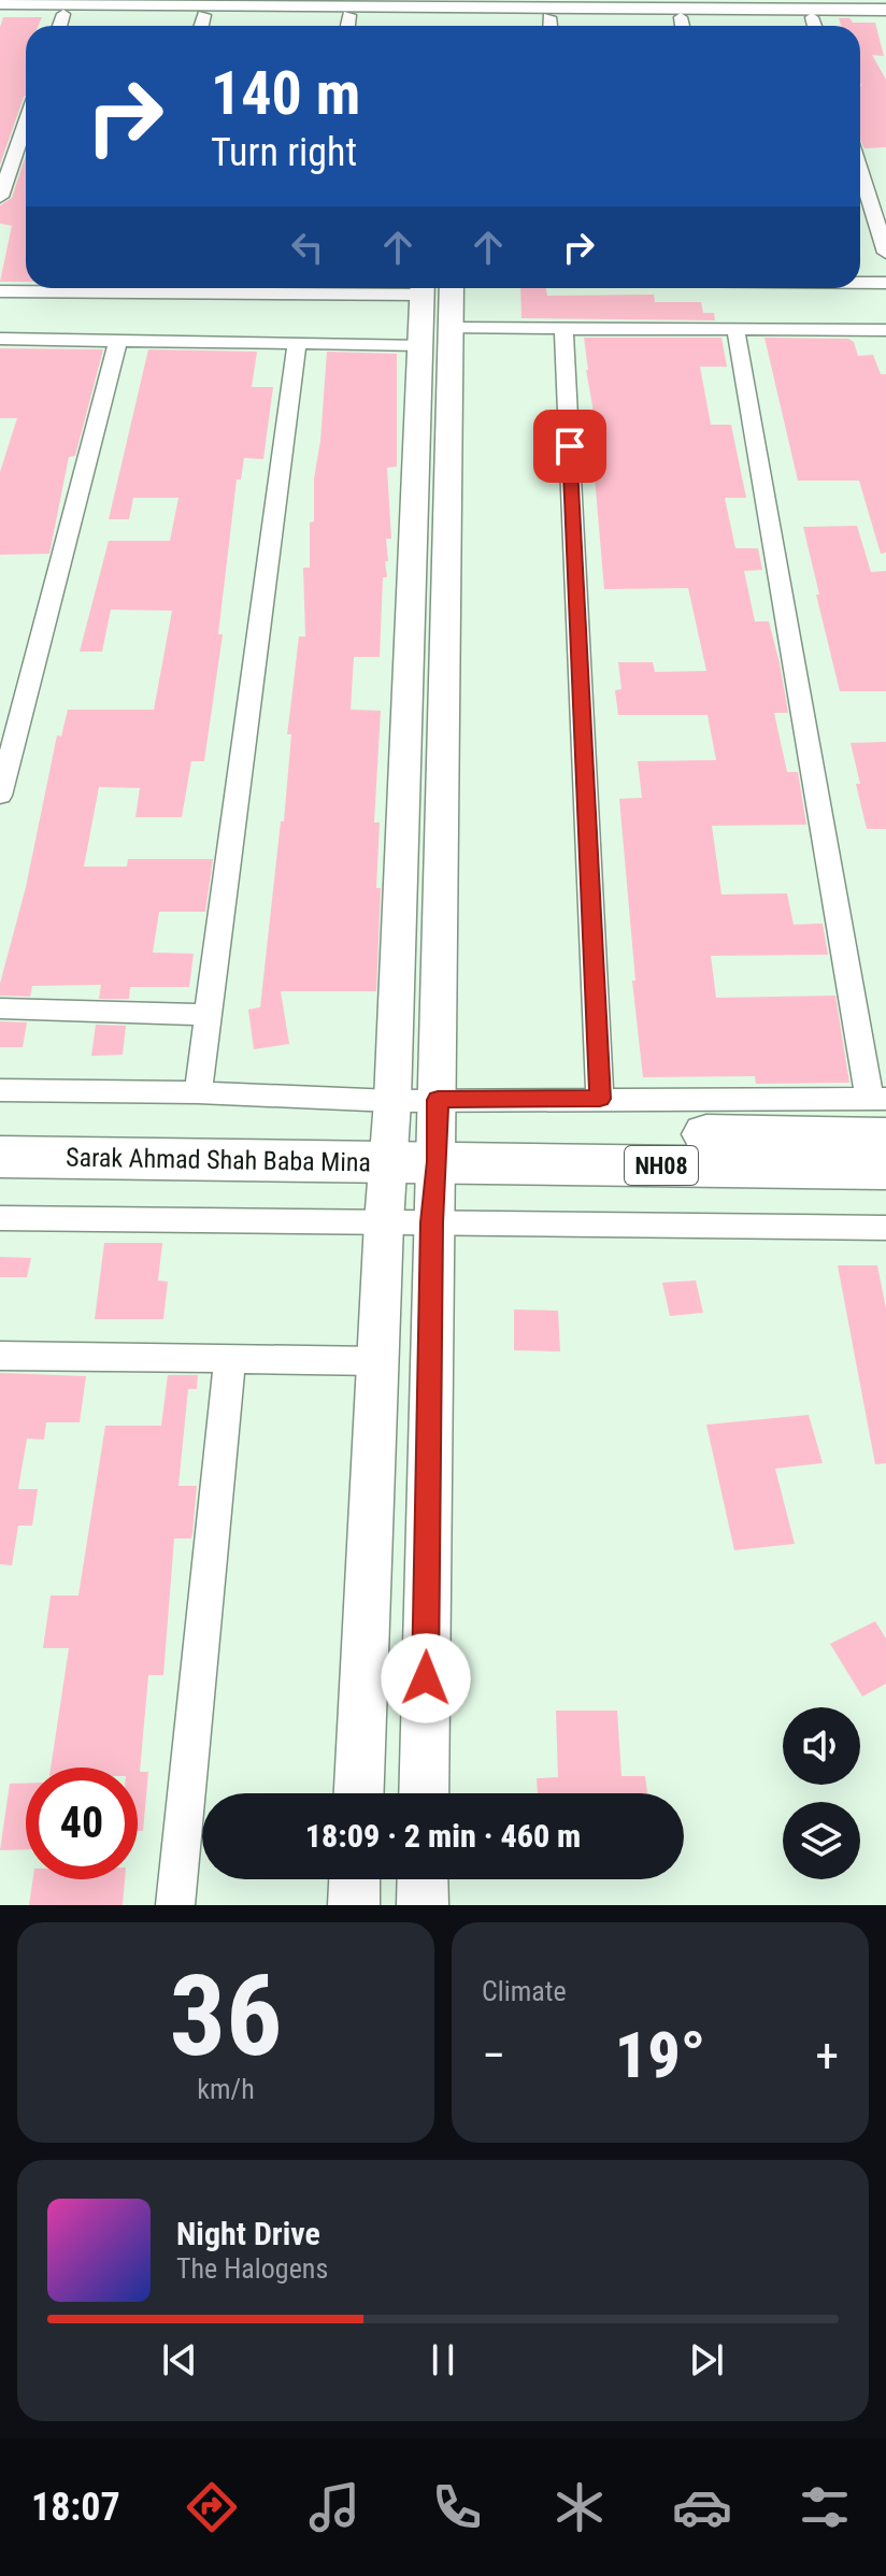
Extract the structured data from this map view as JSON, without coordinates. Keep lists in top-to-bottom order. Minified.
{"streets":{"highway":["Sarak Ahmad Shah Baba Mina","NH08"]},"crossings":[["Sarak Ahmad Shah Baba Mina","NH08"]],"page":{"turn":["140 m","Turn right"],"limit":"40","trip":"18:09 · 2 min · 460 m","tile":[["36","km/h"],"Climate"],"heat":["−","19°","+"],"song":["Night Drive","The Halogens"],"tabs":"18:07"}}
